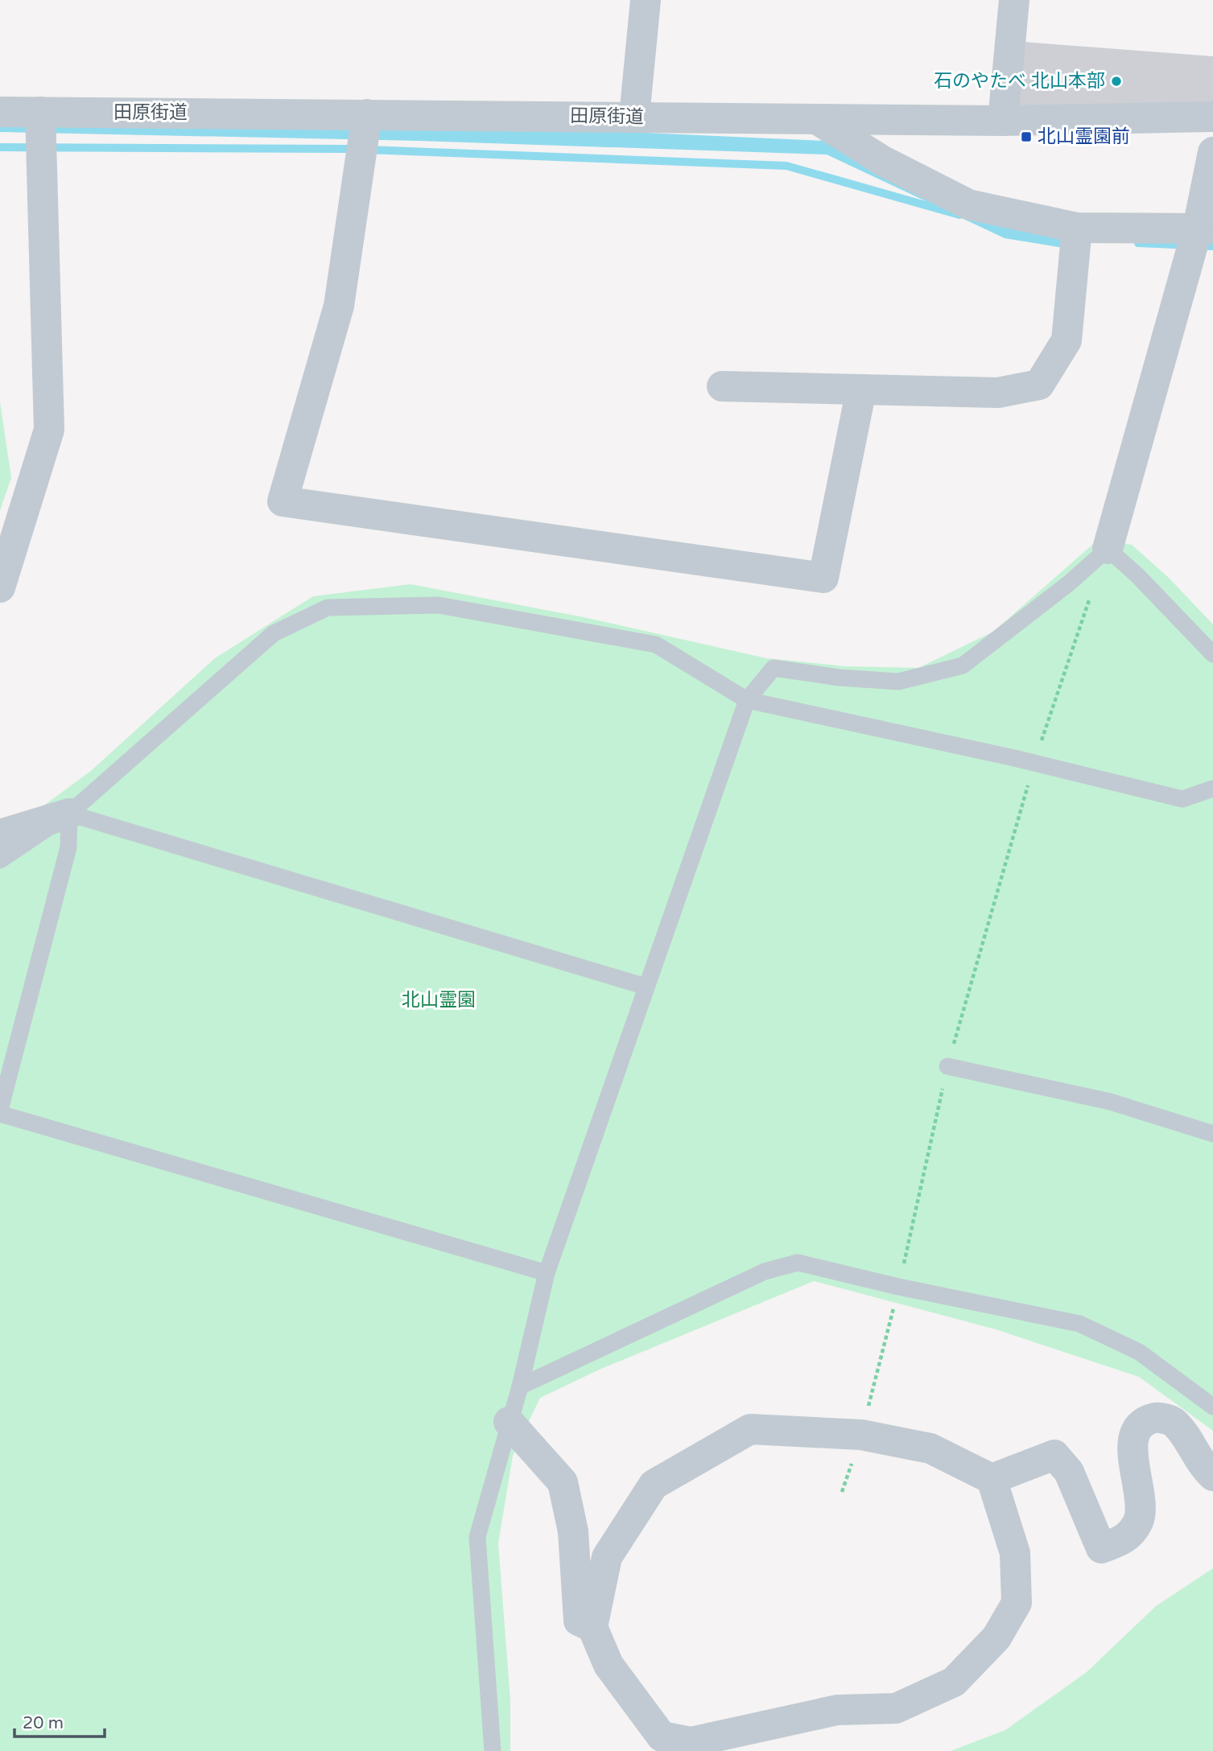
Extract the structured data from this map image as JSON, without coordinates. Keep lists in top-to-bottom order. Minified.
{"streets":{"street":["田原街道"]},"parks":["北山霊園"],"places":{"other":["石のやたべ 北山本部"],"transit":["北山霊園前"]},"scale_bar":"20 m"}
